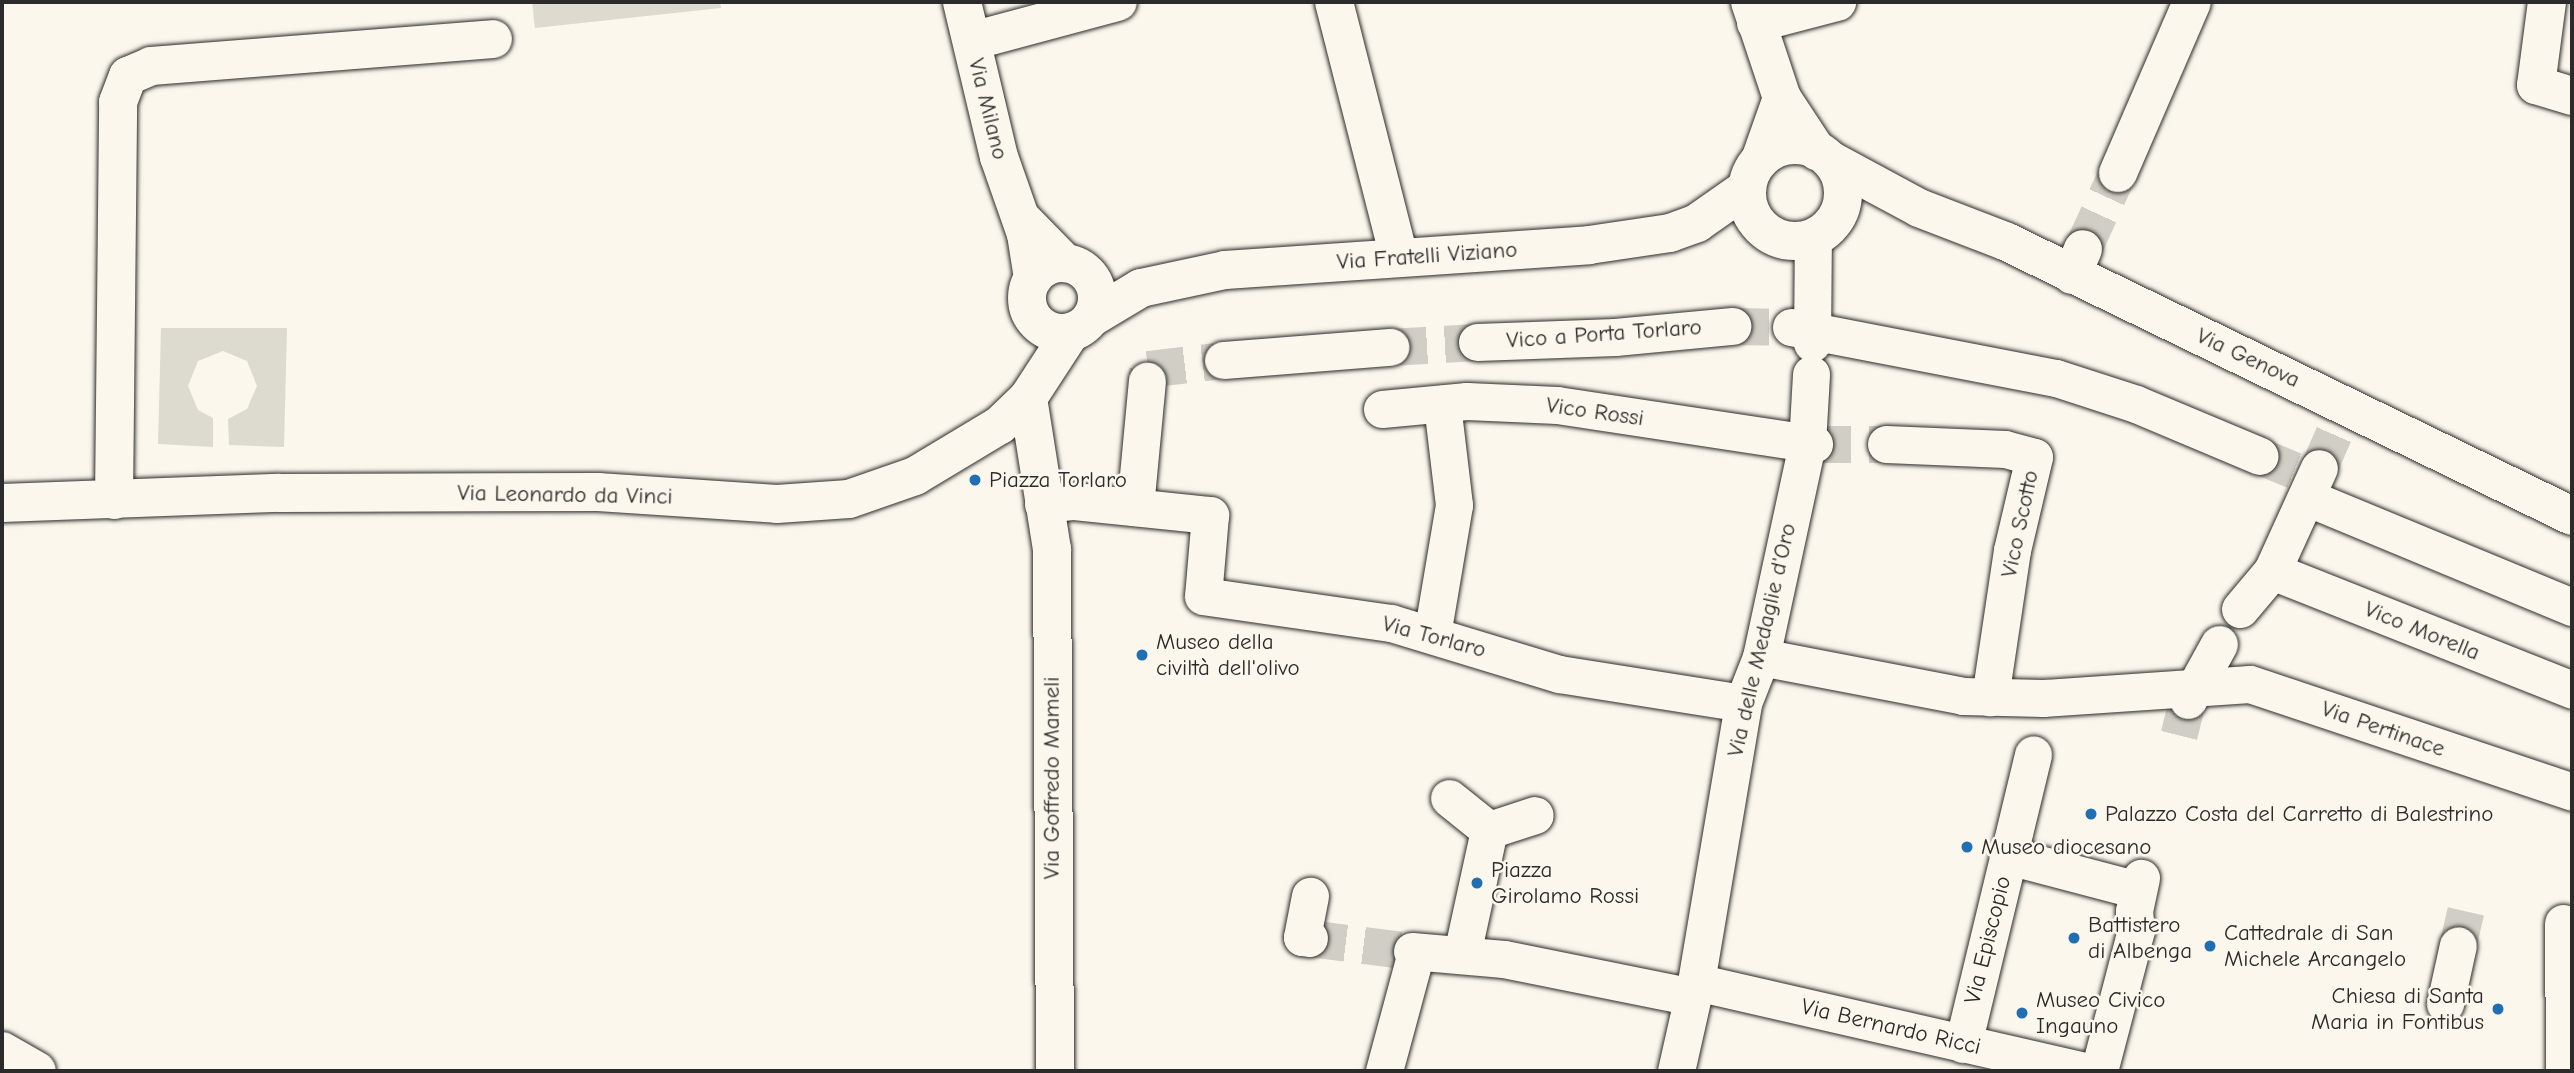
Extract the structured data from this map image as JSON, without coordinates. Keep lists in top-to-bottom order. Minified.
{"streets":{"main road":["Via Milano","Via Fratelli Viziano","Via Genova","Via Leonardo da Vinci","Via Goffredo Mameli"],"street":["Vico a Porta Torlaro","Vico Rossi","Vico Scotto","Vico Morella","Via Torlaro","Via delle Medaglie d'Oro","Via Pertinace","Via Episcopio","Via Bernardo Ricci"]},"crossings":[["Via Milano","Via Fratelli Viziano"],["Via Fratelli Viziano","Via Genova"],["Via Fratelli Viziano","Via delle Medaglie d'Oro"],["Via Genova","Via delle Medaglie d'Oro"],["Vico Rossi","Via delle Medaglie d'Oro"],["Vico Scotto","Via Pertinace"],["Via Torlaro","Via delle Medaglie d'Oro"],["Via delle Medaglie d'Oro","Via Pertinace"],["Via delle Medaglie d'Oro","Via Bernardo Ricci"],["Via Pertinace","Via Episcopio"],["Via Episcopio","Via Bernardo Ricci"]],"places":["Piazza Torlaro","Museo della civiltà dell'olivo","Palazzo Costa del Carretto di Balestrino","Museo diocesano","Piazza Girolamo Rossi","Battistero di Albenga","Cattedrale di San Michele Arcangelo","Chiesa di Santa Maria in Fontibus","Museo Civico Ingauno"]}
